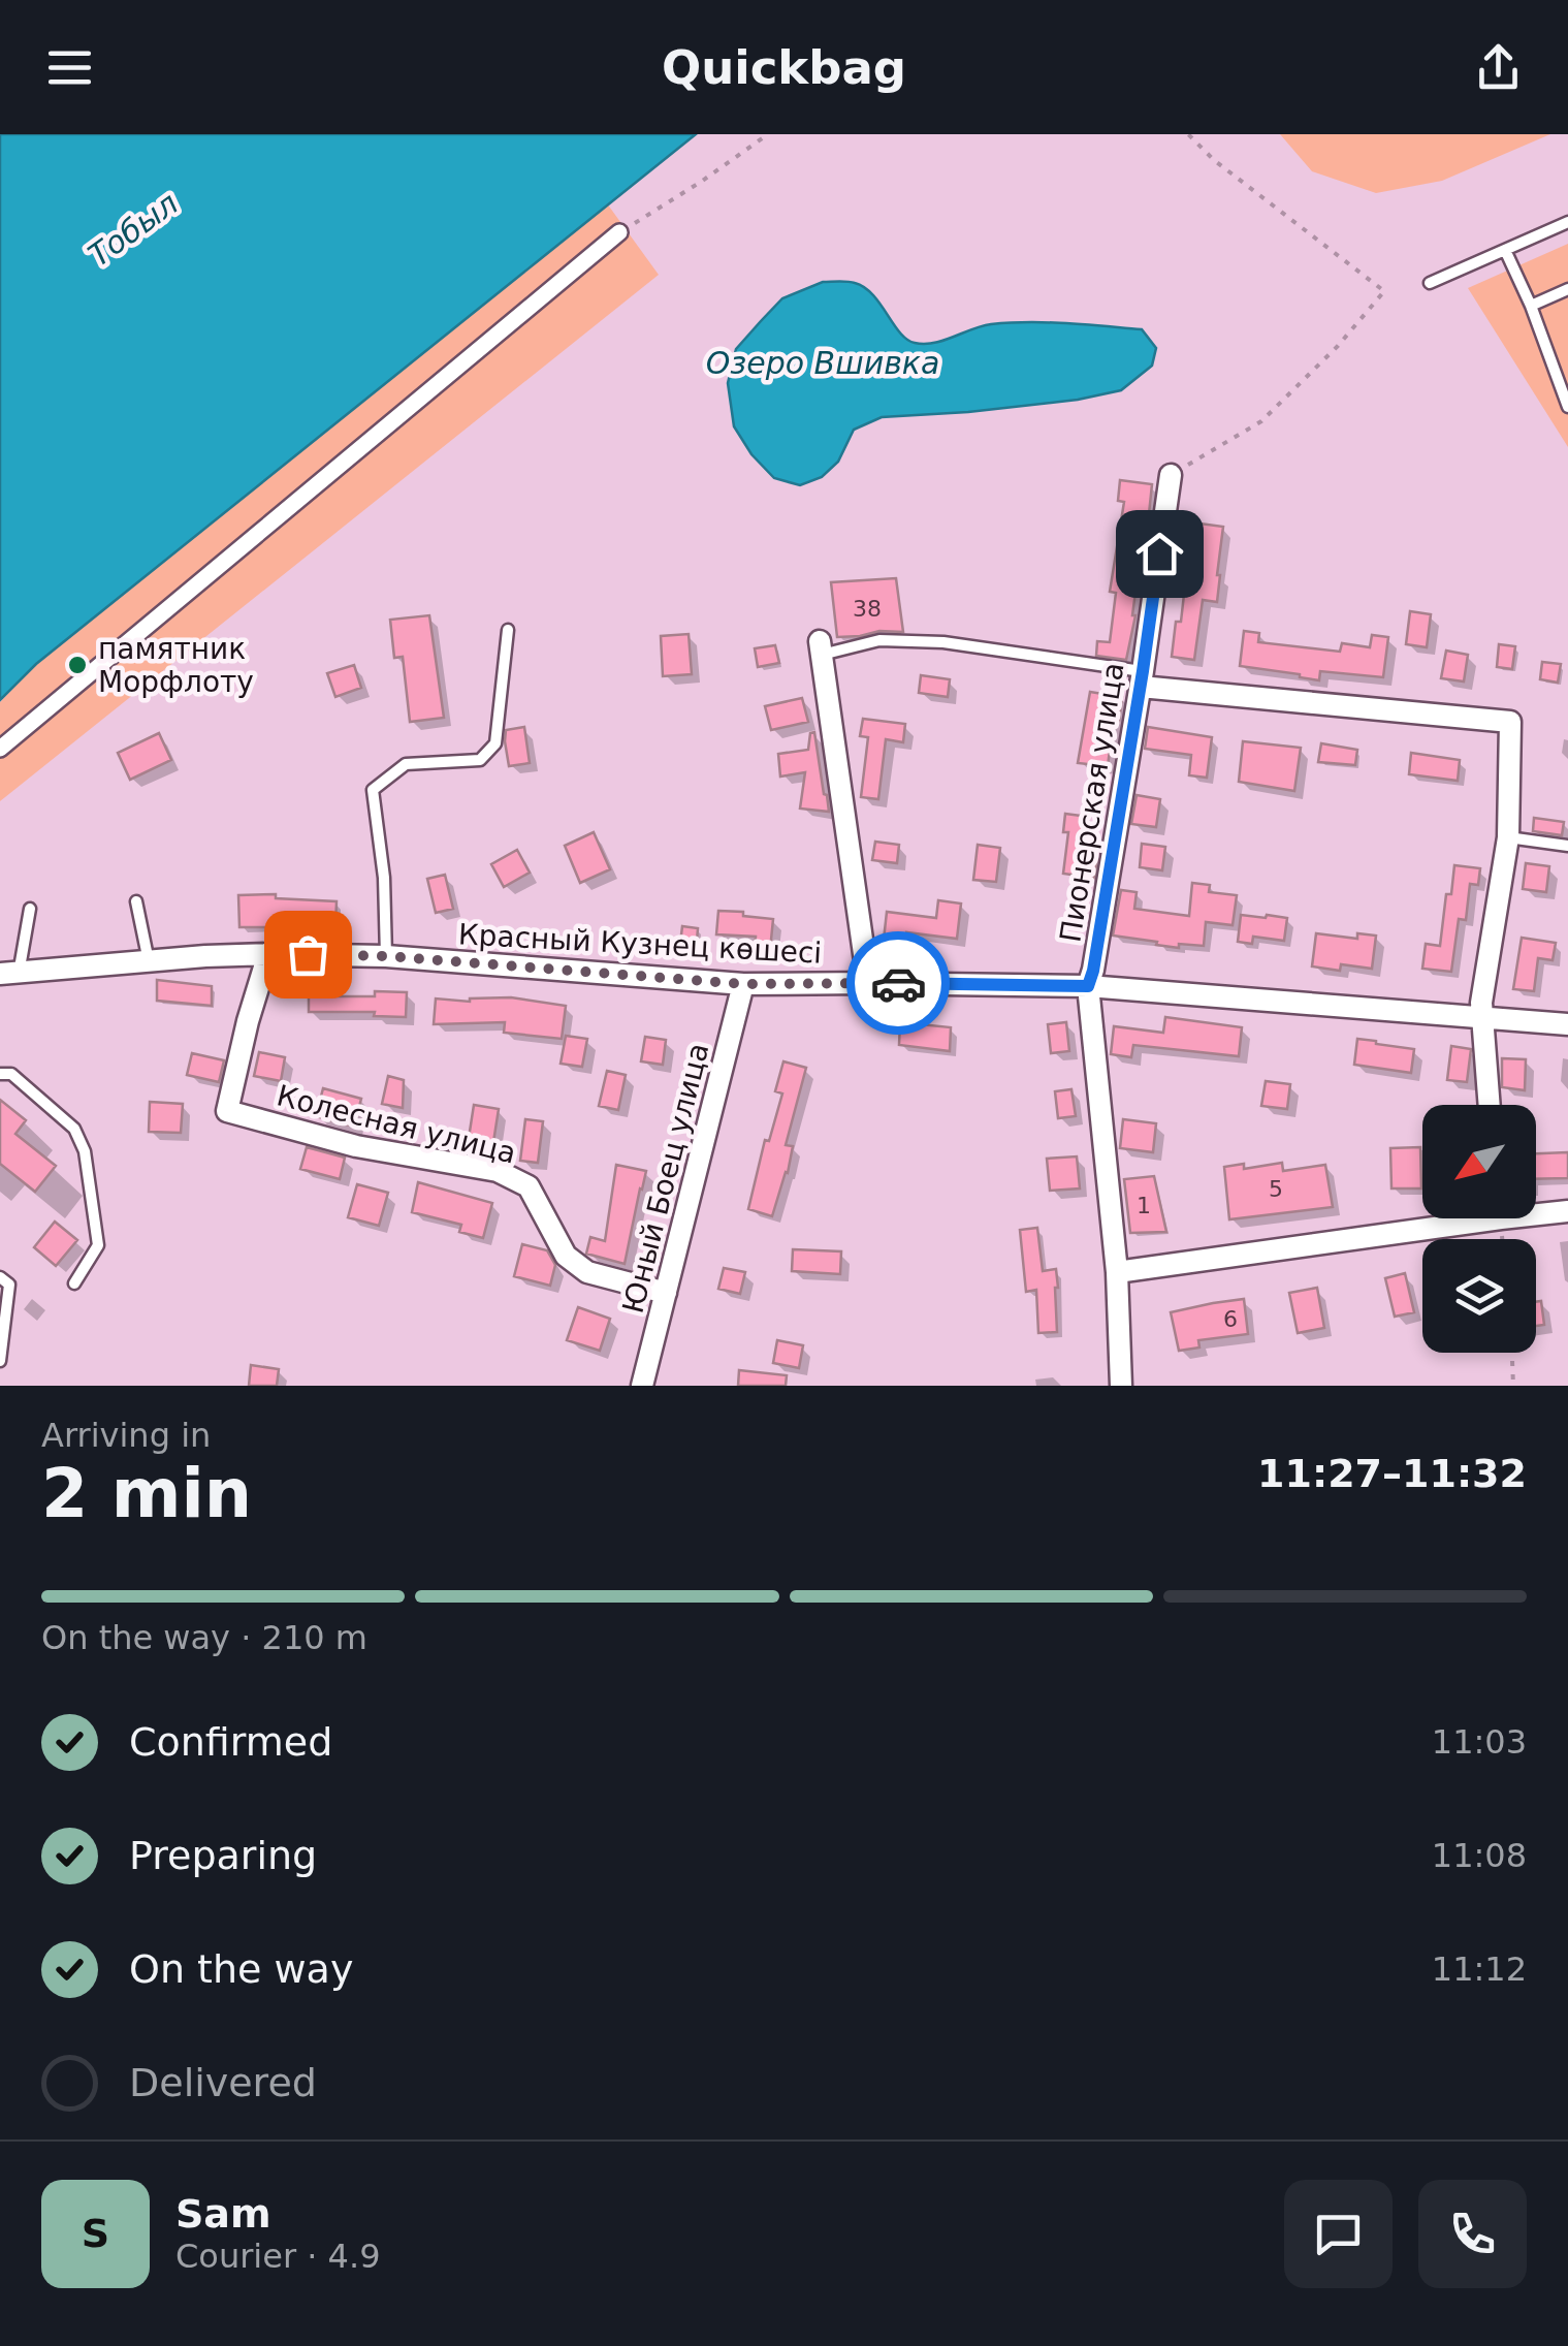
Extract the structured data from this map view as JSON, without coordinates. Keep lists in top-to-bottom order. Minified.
{"streets":{"street":["Пионерская улица","Красный Кузнец көшесі","Колесная улица","Юный Боец улица"]},"crossings":[["Пионерская улица","Красный Кузнец көшесі"],["Красный Кузнец көшесі","Колесная улица"],["Красный Кузнец көшесі","Юный Боец улица"],["Колесная улица","Юный Боец улица"]],"water":["Тобыл","Озеро Вшивка"],"places":["памятник Морфлоту"],"house_numbers":["38","5","1","6"],"north":"bottom left","page":{"header":"Quickbag","heading":["2 min","Arriving in","11:27–11:32"],"panel":["Sam","Courier · 4.9"],"bar":"On the way · 210 m","list":[["Confirmed","11:03"],["Preparing","11:08"],["On the way","11:12"],"Delivered"],"round":"S"}}
